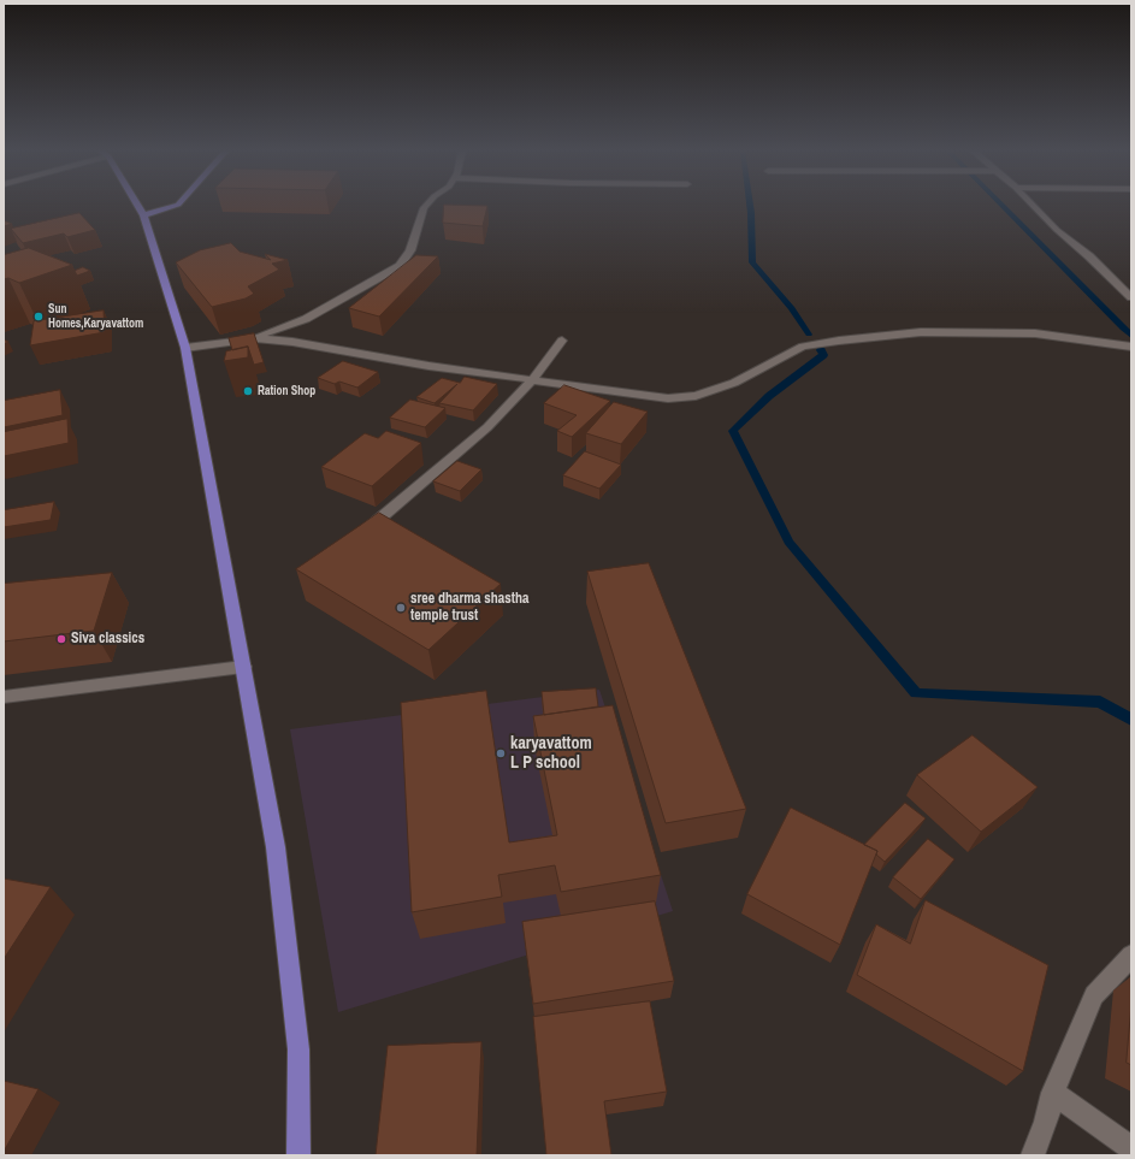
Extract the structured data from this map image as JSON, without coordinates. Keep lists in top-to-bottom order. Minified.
{"places":["Sun Homes,Karyavattom","Ration Shop","sree dharma shastha temple trust","Siva classics","karyavattom L P school"]}
